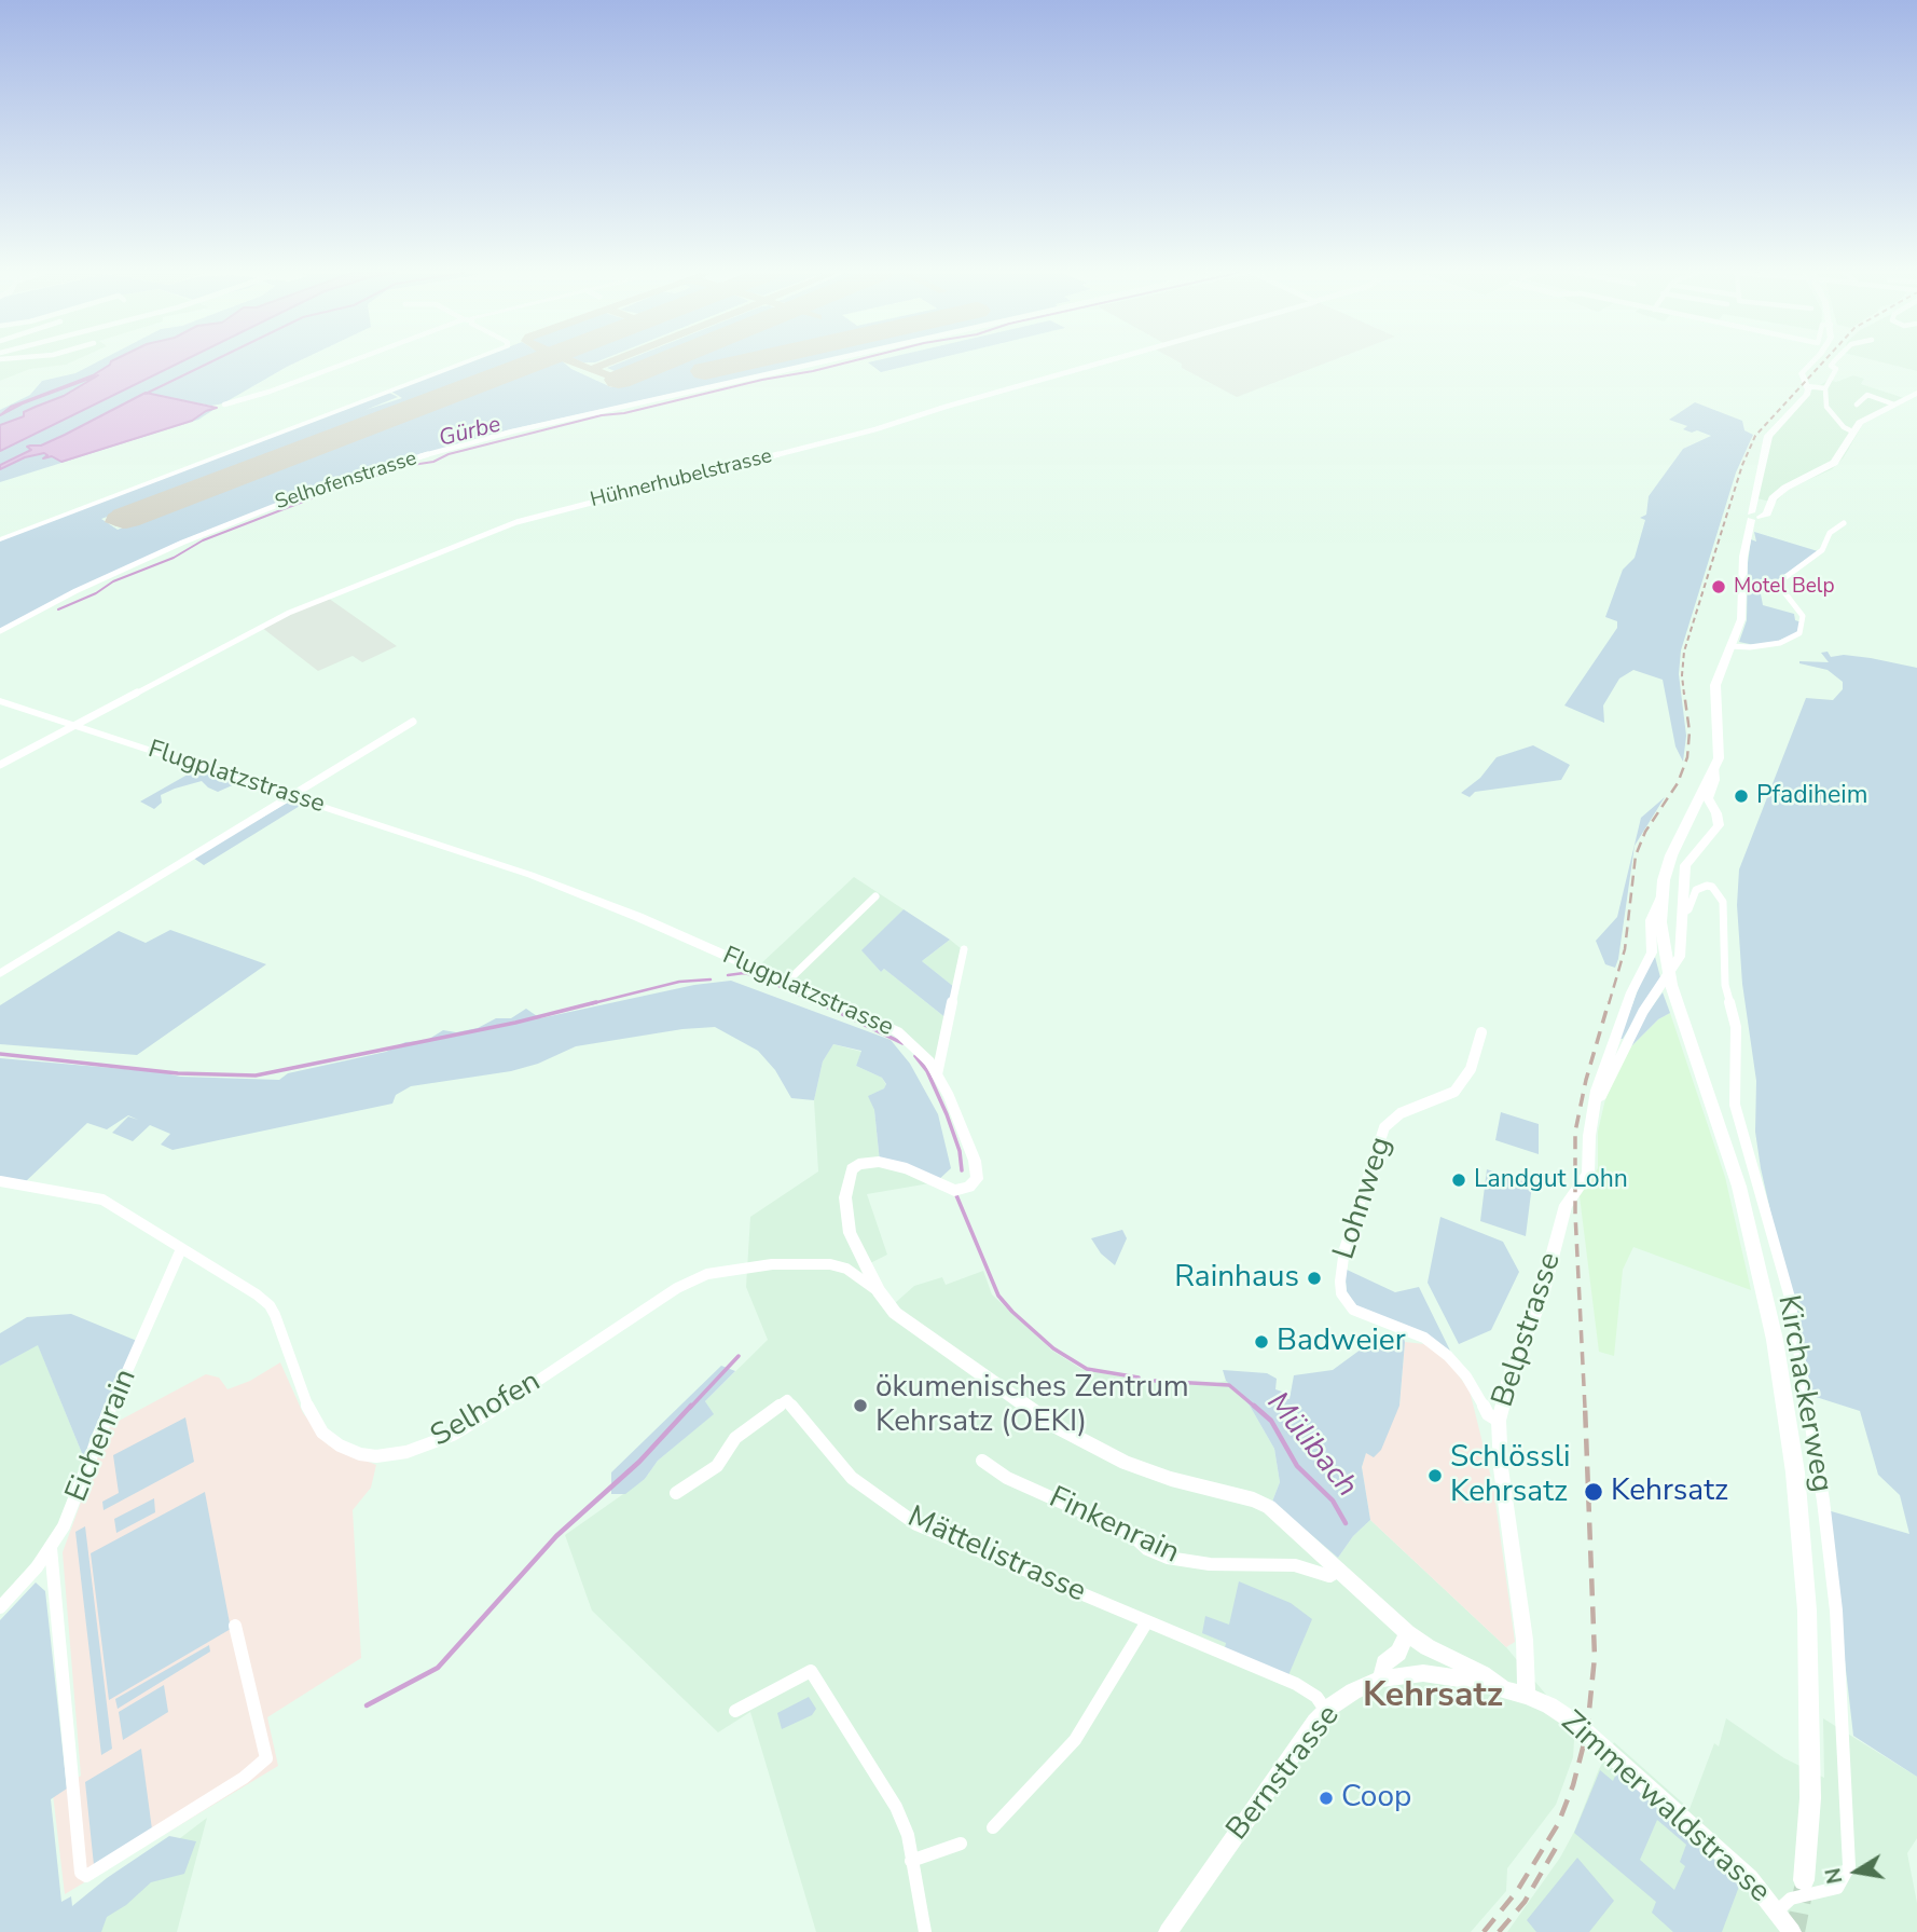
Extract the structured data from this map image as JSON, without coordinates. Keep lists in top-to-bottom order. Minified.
{"streets":{"street":["Hühnerhubelstrasse","Selhofenstrasse","Flugplatzstrasse","Lohnweg","Belpstrasse","Kirchackerweg","Selhofen","Eichenrain","Finkenrain","Mättelistrasse","Bernstrasse","Zimmerwaldstrasse"]},"crossings":[["Hühnerhubelstrasse","Flugplatzstrasse"],["Flugplatzstrasse","Selhofen"],["Flugplatzstrasse","Finkenrain"],["Flugplatzstrasse","Bernstrasse"],["Lohnweg","Belpstrasse"],["Belpstrasse","Kirchackerweg"],["Belpstrasse","Bernstrasse"],["Belpstrasse","Zimmerwaldstrasse"],["Kirchackerweg","Zimmerwaldstrasse"],["Selhofen","Eichenrain"],["Mättelistrasse","Bernstrasse"],["Bernstrasse","Zimmerwaldstrasse"]],"districts":["Kehrsatz"],"water":["Gürbe","Mülibach"],"places":["Motel Belp","Pfadiheim","Landgut Lohn","Rainhaus","Badweier","ökumenisches Zentrum Kehrsatz (OEKI)","Schlössli Kehrsatz","Kehrsatz","Coop"],"north":"left"}
